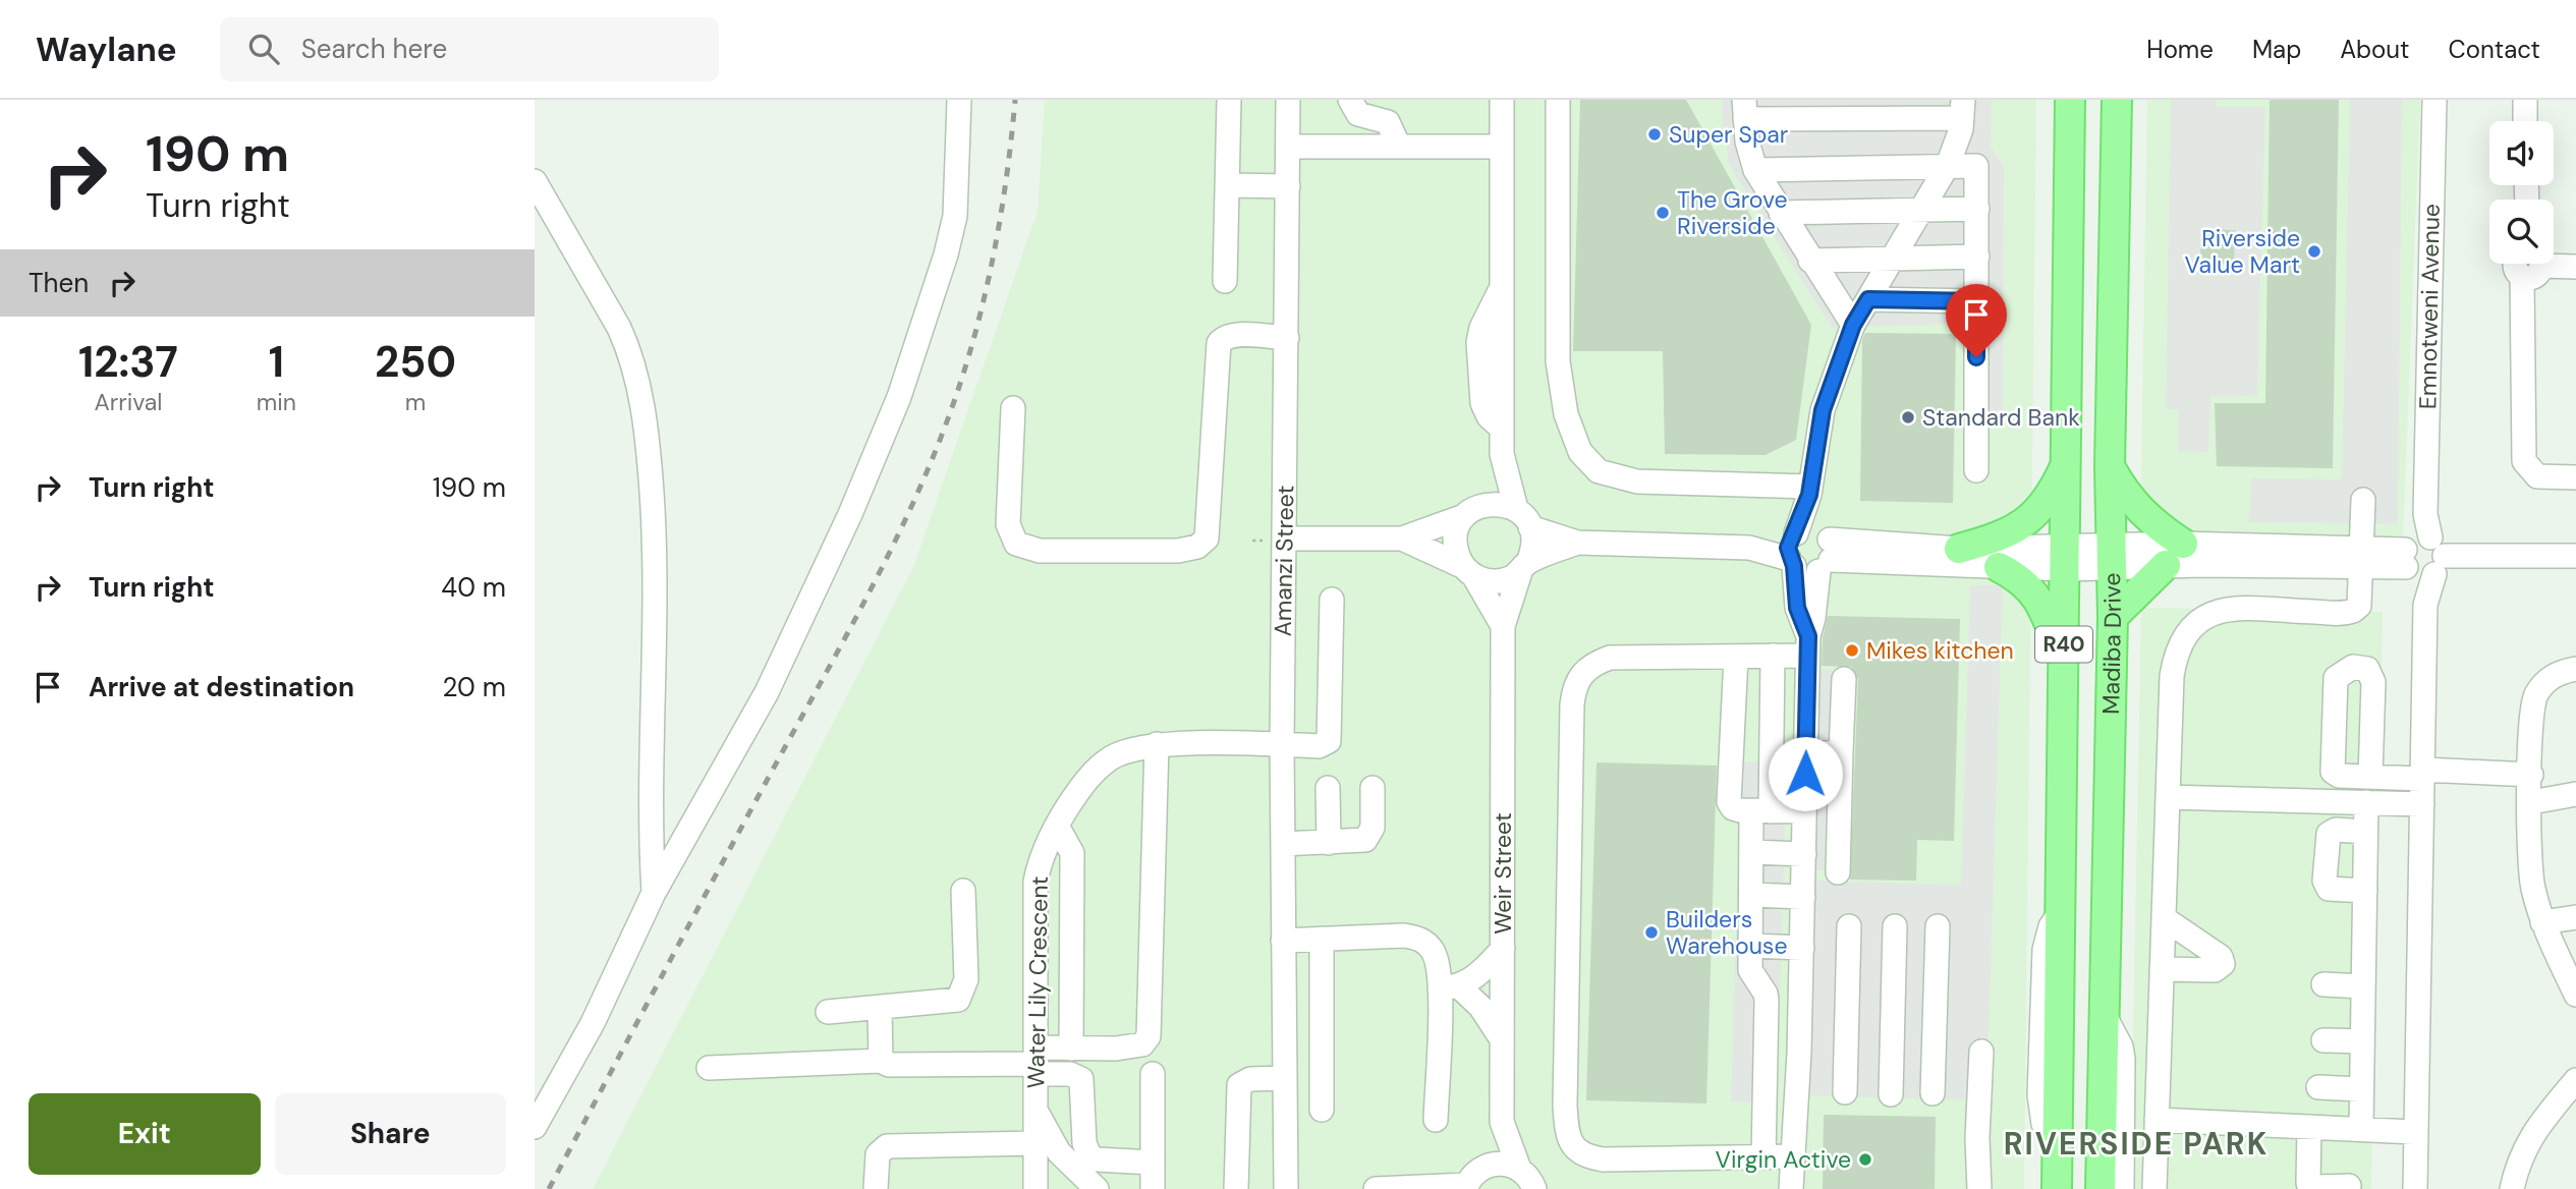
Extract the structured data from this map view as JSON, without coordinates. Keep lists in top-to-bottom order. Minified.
{"streets":{"main road":["R40","Madiba Drive"],"street":["Emnotweni Avenue","Amanzi Street","Weir Street","Water Lily Crescent"]},"crossings":[["Amanzi Street","Water Lily Crescent"]],"districts":["RIVERSIDE PARK"],"places":["Super Spar","The Grove Riverside","Riverside Value Mart","Standard Bank","Mikes kitchen","Builders Warehouse","Virgin Active"],"page":{"header":"Waylane","search":"Search here","nav":["Home","Map","About","Contact"],"turn":["190 m","Turn right"],"then":"Then","eta":["12:37","Arrival","1","min","250","m"],"list":[{"name":"Turn right","value":"190 m"},{"name":"Turn right","value":"40 m"},{"name":"Arrive at destination","value":"20 m"}],"buttons":["Exit","Share"]}}
